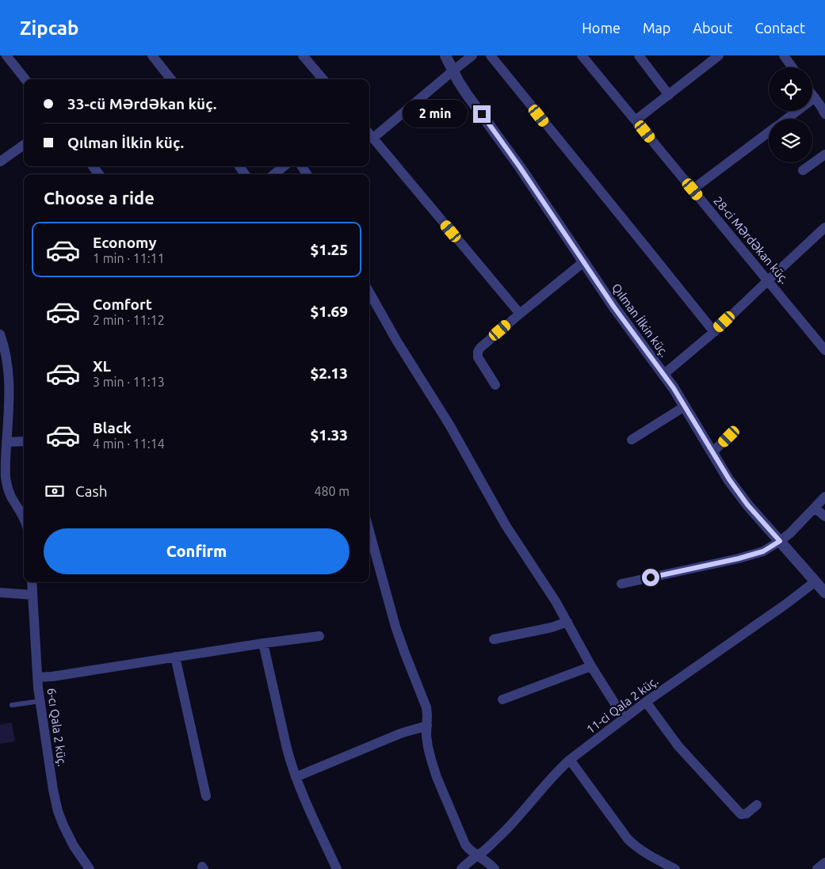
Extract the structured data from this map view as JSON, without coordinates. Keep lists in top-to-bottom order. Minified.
{"streets":{"street":["28-ci Mərdəkan küç.","Qılman İlkin küç.","11-ci Qala 2 küç.","6-cı Qala 2 küç."]},"crossings":[["Qılman İlkin küç.","11-ci Qala 2 küç."]],"page":{"header":"Zipcab","nav":["Home","Map","About","Contact"],"banner":["33-cü Mərdəkan küç.","Qılman İlkin küç."],"bubble":"2 min","heading":"Choose a ride","list":[{"name":"Economy","note":"1 min · 11:11","value":"$1.25"},{"name":"Comfort","note":"2 min · 11:12","value":"$1.69"},{"name":"XL","note":"3 min · 11:13","value":"$2.13"},{"name":"Black","note":"4 min · 11:14","value":"$1.33"}],"pay":["Cash","480 m"],"buttons":"Confirm"}}
